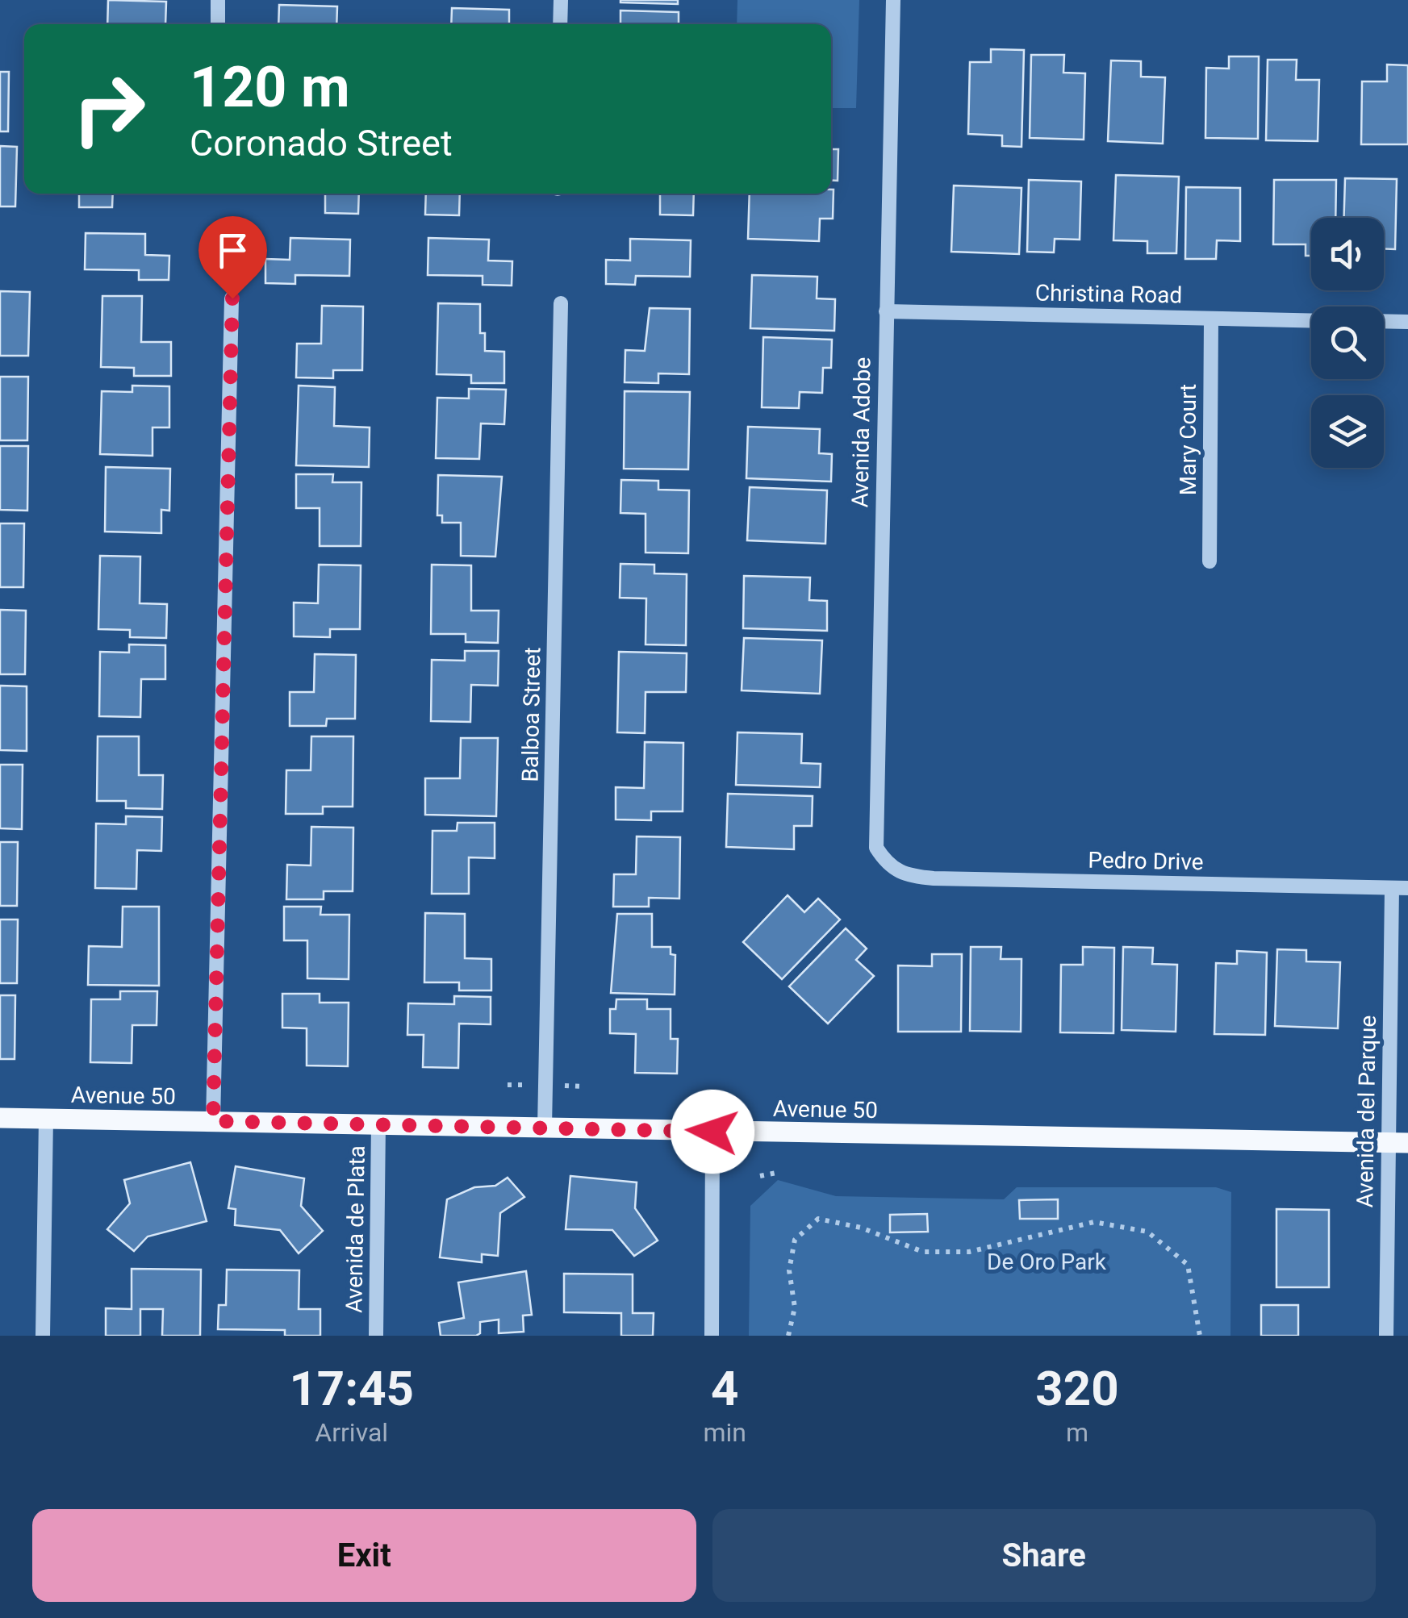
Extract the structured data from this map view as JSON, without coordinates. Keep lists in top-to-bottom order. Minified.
{"streets":{"main road":["Avenue 50"],"street":["Christina Road","Avenida Adobe","Mary Court","Balboa Street","Pedro Drive","Avenida del Parque","Avenida de Plata"]},"crossings":[["Christina Road","Avenida Adobe"],["Christina Road","Mary Court"],["Avenida Adobe","Pedro Drive"],["Balboa Street","Avenue 50"],["Pedro Drive","Avenida del Parque"],["Avenue 50","Avenida del Parque"],["Avenue 50","Avenida de Plata"]],"parks":["De Oro Park"],"page":{"turn":["120 m","Coronado Street"],"eta":["17:45","Arrival","4","min","320","m"],"buttons":["Exit","Share"]}}
